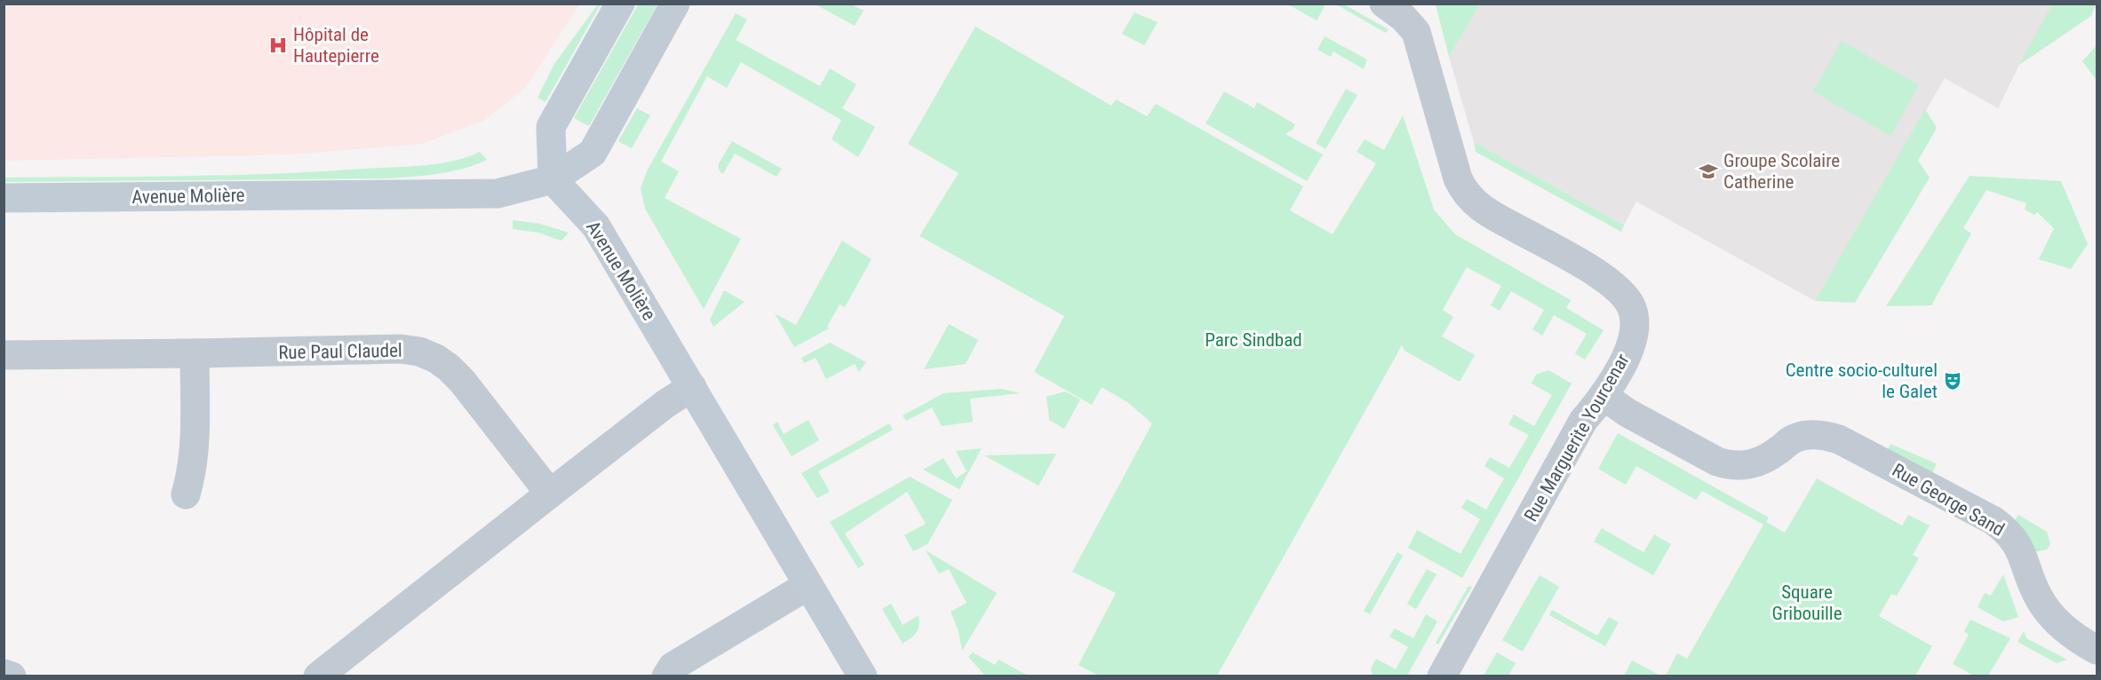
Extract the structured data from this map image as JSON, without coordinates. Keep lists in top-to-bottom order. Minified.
{"streets":{"street":["Avenue Molière","Rue Paul Claudel","Rue Marguerite Yourcenar","Rue George Sand"]},"crossings":[["Rue Marguerite Yourcenar","Rue George Sand"]],"parks":["Parc Sindbad","Square Gribouille"],"places":{"hospital":["Hôpital de Hautepierre"],"school or university":["Groupe Scolaire Catherine"],"theatre":["Centre socio-culturel le Galet"]}}
